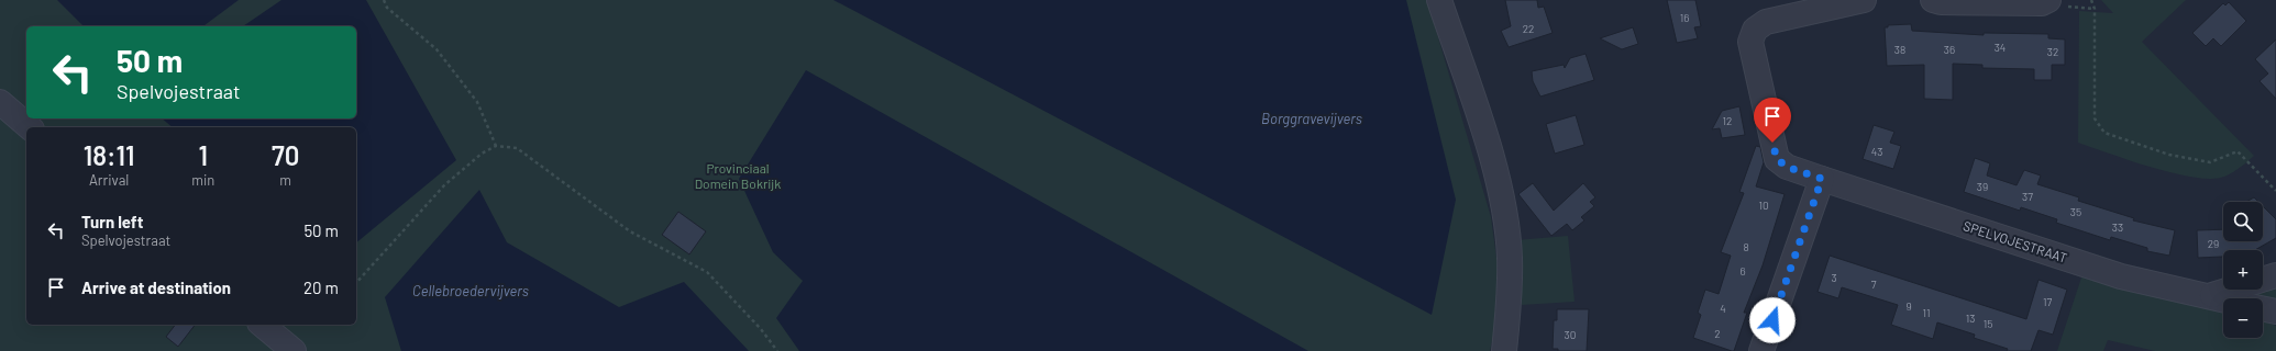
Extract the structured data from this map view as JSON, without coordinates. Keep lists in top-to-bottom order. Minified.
{"streets":{"street":["SPELVOJESTRAAT"]},"water":["Borggravevijvers","Cellebroedervijvers"],"parks":["Provinciaal Domein Bokrijk"],"house_numbers":["16","22","34","38","36","32","12","43","39","37","10","35","33","29","8","6","3","7","17","9","4","11","13","15","2","30"],"page":{"turn":["50 m","Spelvojestraat"],"eta":["18:11","Arrival","1","min","70","m"],"map_buttons":["+","−"],"list":[{"name":"Turn left","note":"Spelvojestraat","value":"50 m"},{"name":"Arrive at destination","value":"20 m"}]}}
